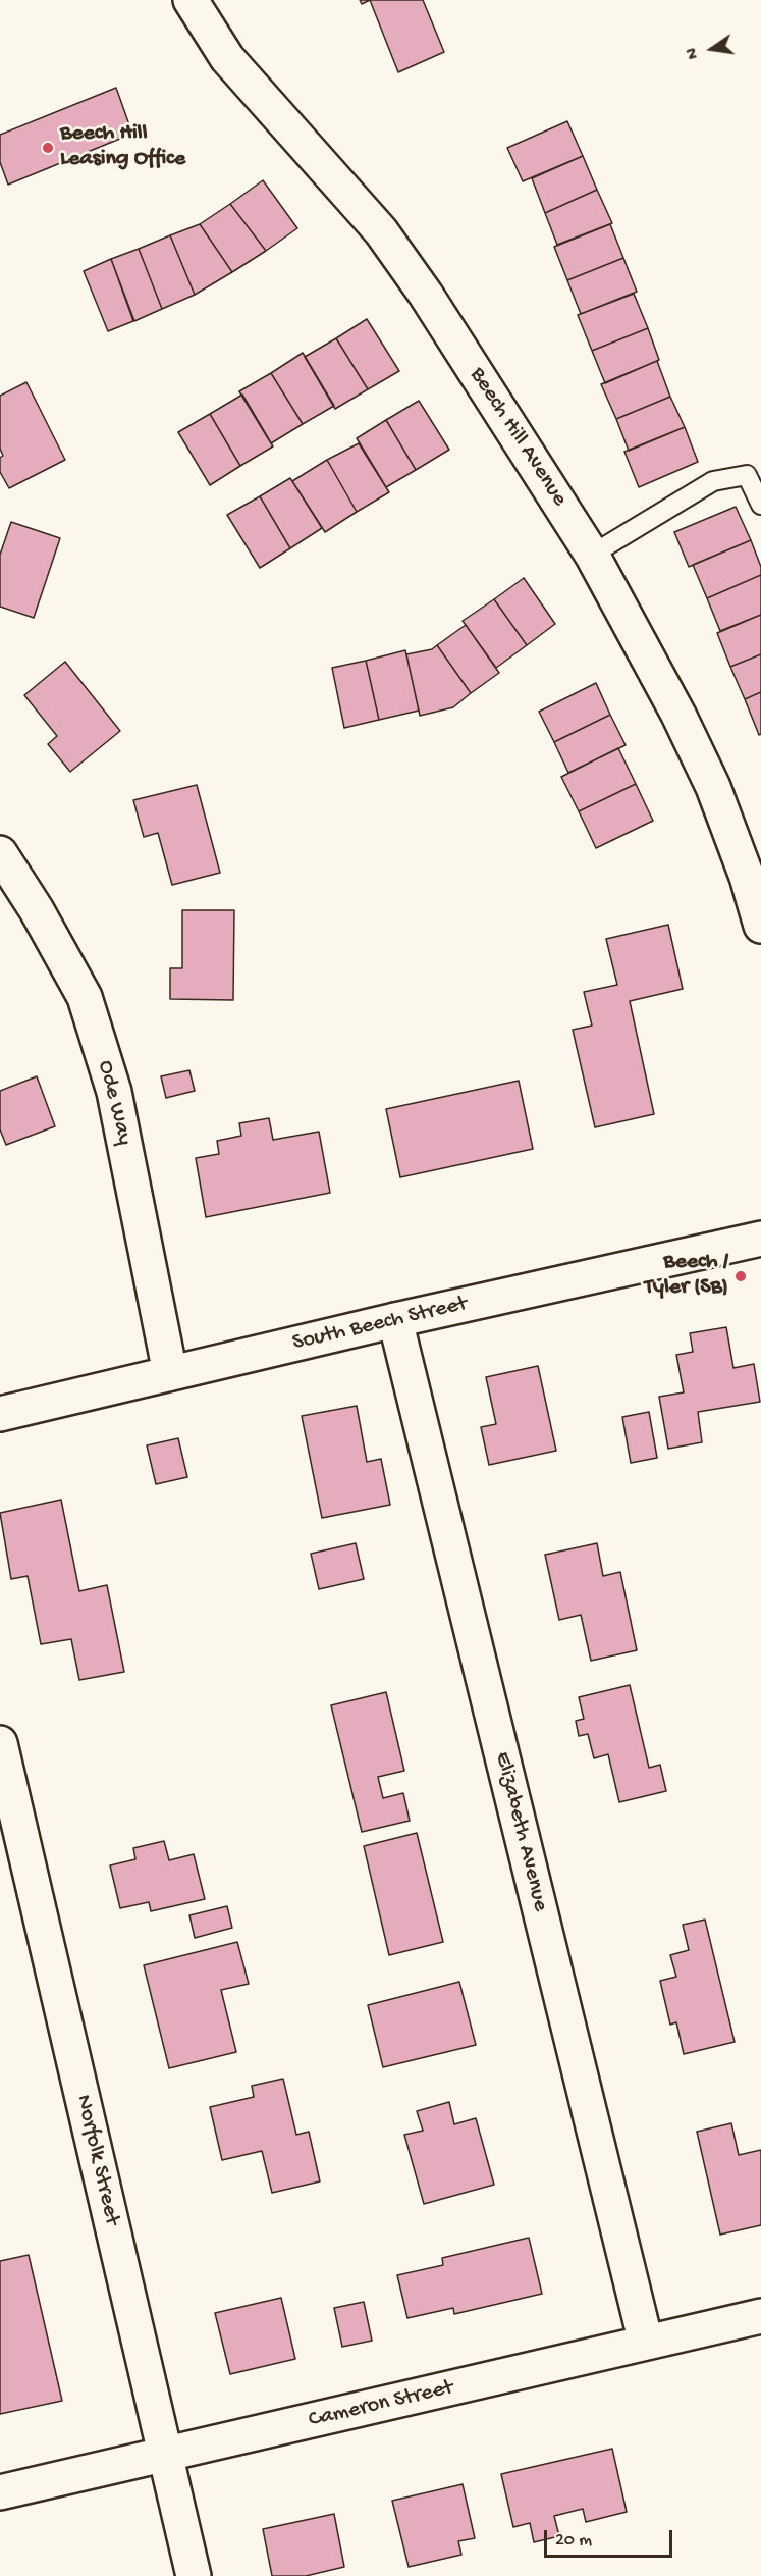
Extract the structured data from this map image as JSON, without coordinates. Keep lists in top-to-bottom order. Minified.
{"streets":{"street":["Beech Hill Avenue","Ode Way","South Beech Street","Elizabeth Avenue","Norfolk Street","Cameron Street"]},"crossings":[["Ode Way","South Beech Street"],["South Beech Street","Elizabeth Avenue"],["Elizabeth Avenue","Cameron Street"],["Norfolk Street","Cameron Street"]],"places":["Beech Hill Leasing Office","Beech / Tyler (SB)"],"scale_bar":"20 m","north":"left"}
